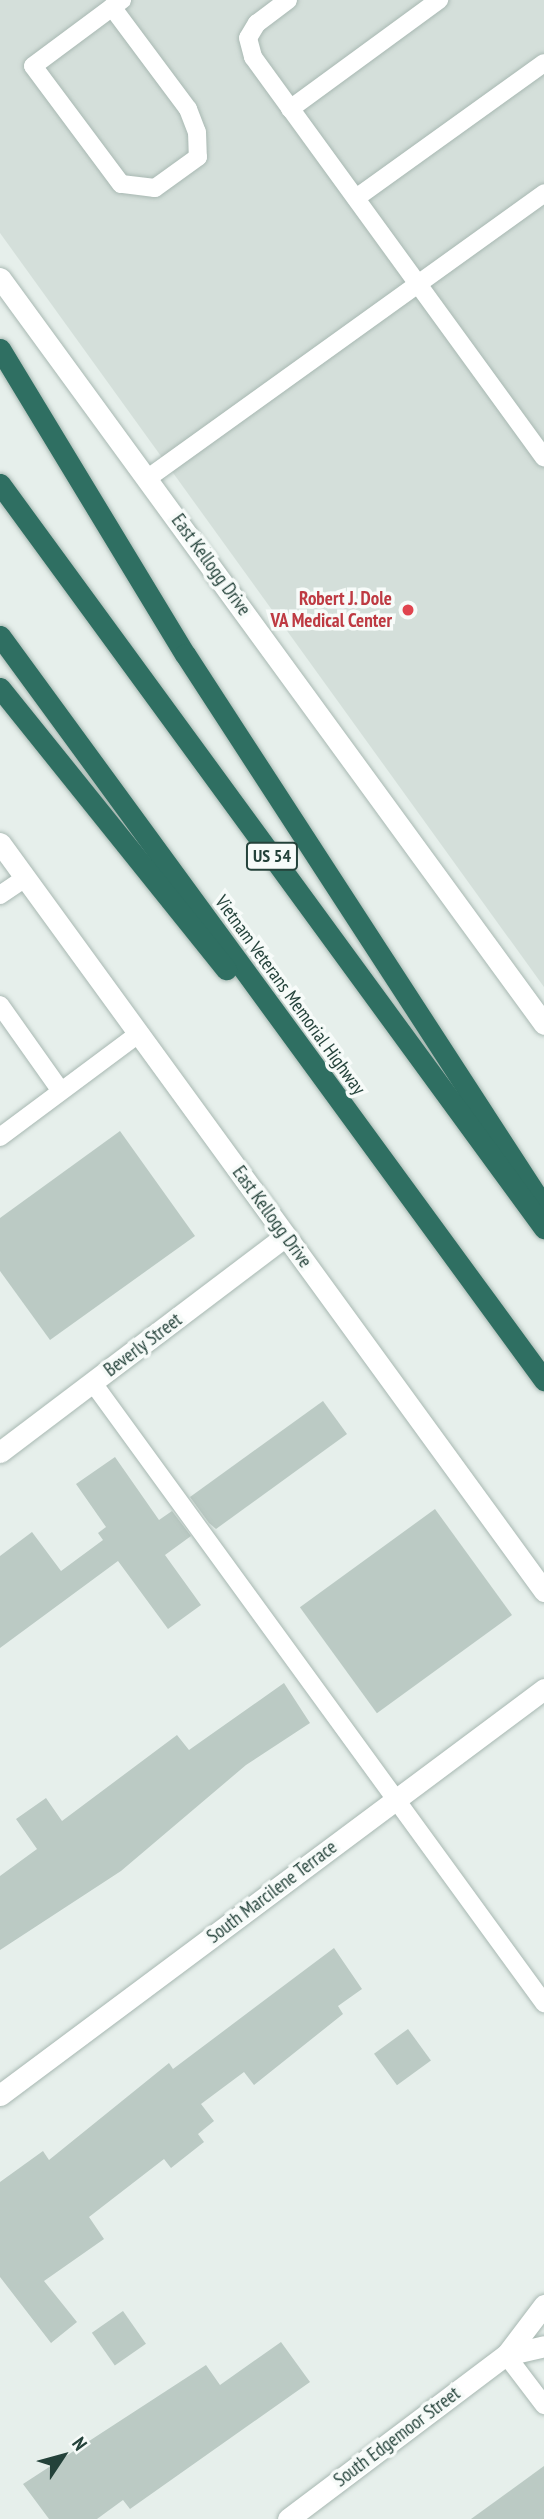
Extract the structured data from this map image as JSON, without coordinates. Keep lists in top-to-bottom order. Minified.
{"streets":{"highway":["US 54","Vietnam Veterans Memorial Highway"],"main road":["East Kellogg Drive","Beverly Street","South Marcilene Terrace","South Edgemoor Street"]},"crossings":[["East Kellogg Drive","Beverly Street"]],"places":["Robert J. Dole VA Medical Center"],"north":"top right"}
